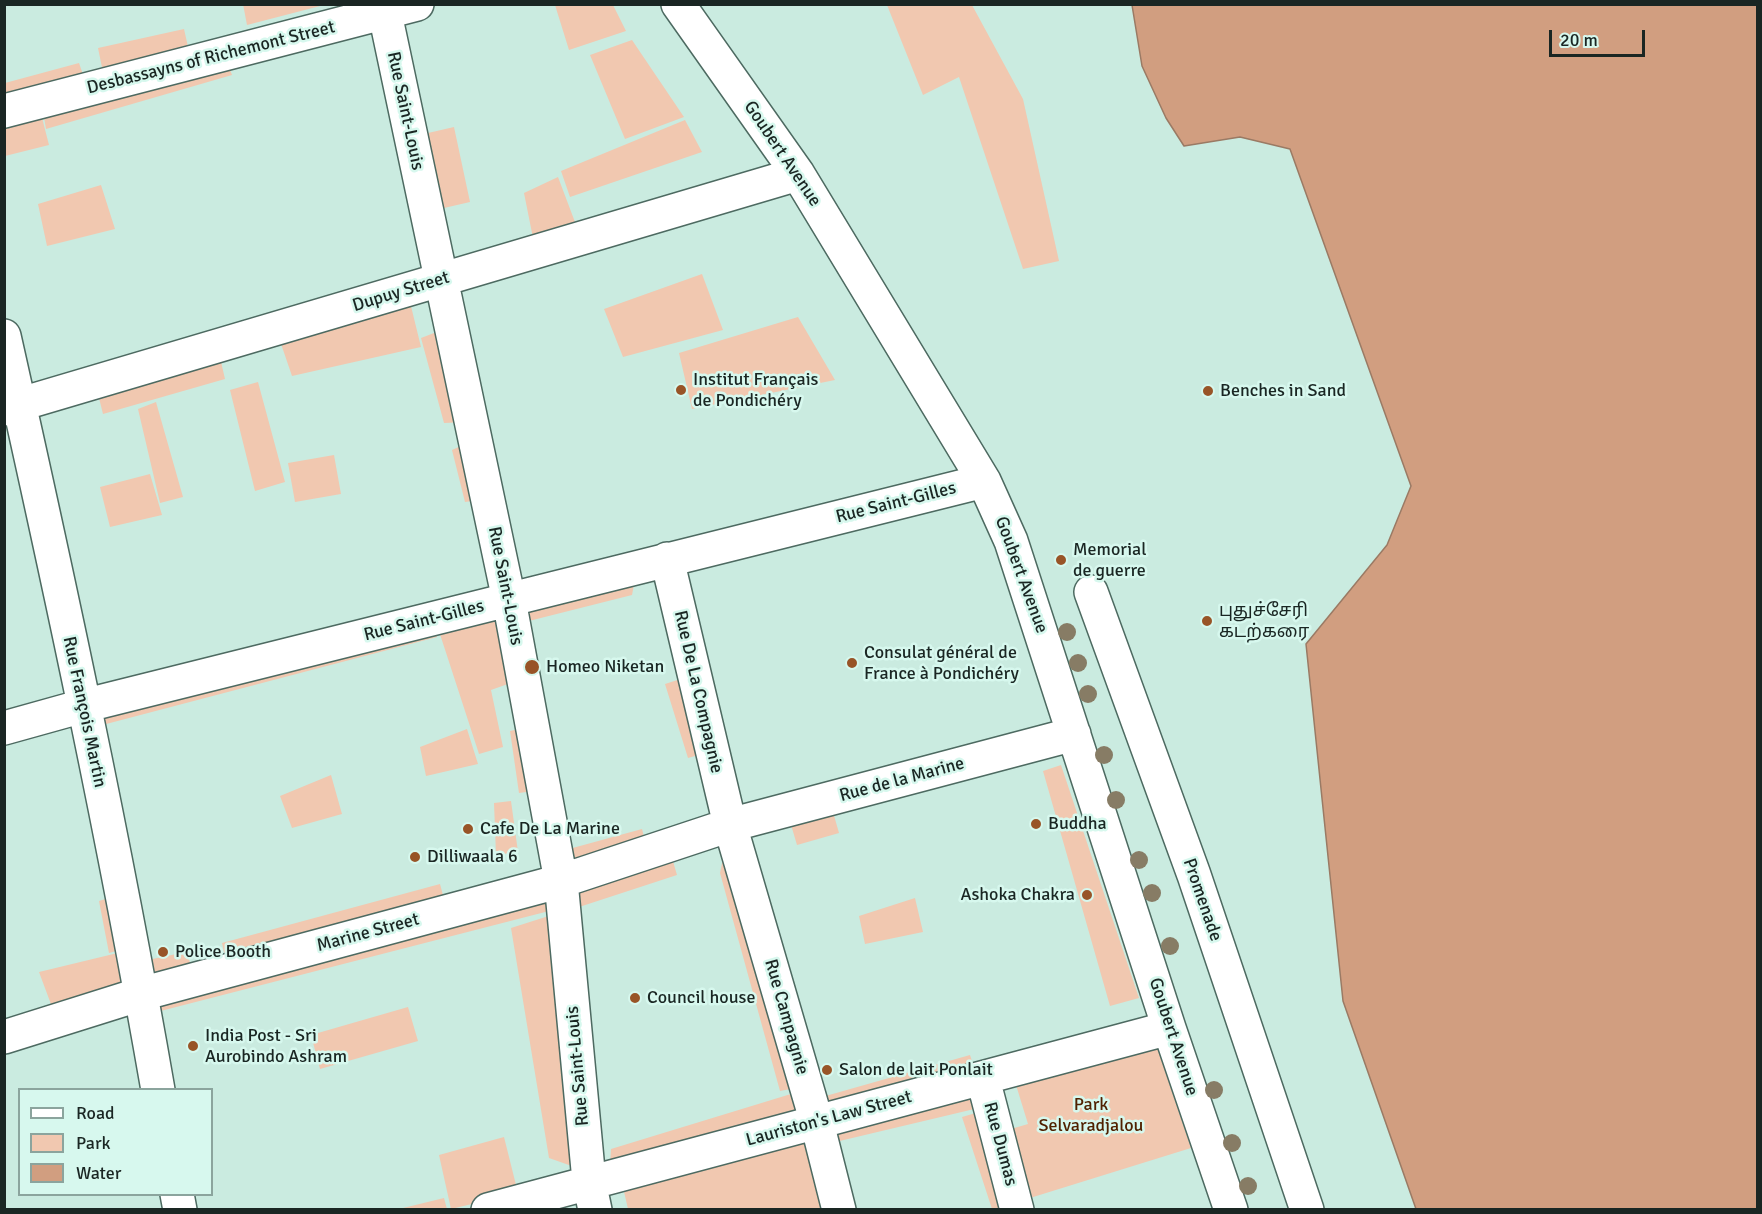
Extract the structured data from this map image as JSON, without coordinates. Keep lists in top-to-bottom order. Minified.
{"streets":{"street":["Desbassayns of Richemont Street","Rue Saint-Louis","Goubert Avenue","Dupuy Street","Rue Saint-Gilles","Rue De La Compagnie","Rue François Martin","Rue de la Marine","Promenade","Marine Street","Rue Campagnie","Lauriston's Law Street","Rue Dumas"]},"crossings":[["Desbassayns of Richemont Street","Rue Saint-Louis"],["Rue Saint-Louis","Dupuy Street"],["Rue Saint-Louis","Rue Saint-Gilles"],["Rue Saint-Louis","Marine Street"],["Rue Saint-Louis","Lauriston's Law Street"],["Goubert Avenue","Dupuy Street"],["Goubert Avenue","Rue Saint-Gilles"],["Goubert Avenue","Rue de la Marine"],["Goubert Avenue","Lauriston's Law Street"],["Dupuy Street","Rue François Martin"],["Rue Saint-Gilles","Rue De La Compagnie"],["Rue Saint-Gilles","Rue François Martin"],["Rue De La Compagnie","Rue de la Marine"],["Rue De La Compagnie","Marine Street"],["Rue De La Compagnie","Rue Campagnie"],["Rue François Martin","Marine Street"],["Rue de la Marine","Marine Street"],["Rue de la Marine","Rue Campagnie"],["Marine Street","Rue Campagnie"],["Rue Campagnie","Lauriston's Law Street"],["Lauriston's Law Street","Rue Dumas"]],"parks":["Park Selvaradjalou"],"places":["Institut Français de Pondichéry","Benches in Sand","Memorial de guerre","புதுச்சேரி கடற்கரை","Consulat général de France à Pondichéry","Homeo Niketan","Buddha","Cafe De La Marine","Dilliwaala 6","Ashoka Chakra","Police Booth","Council house","India Post - Sri Aurobindo Ashram","Salon de lait Ponlait"],"legend":["Road","Park","Water"],"scale_bar":"20 m"}
